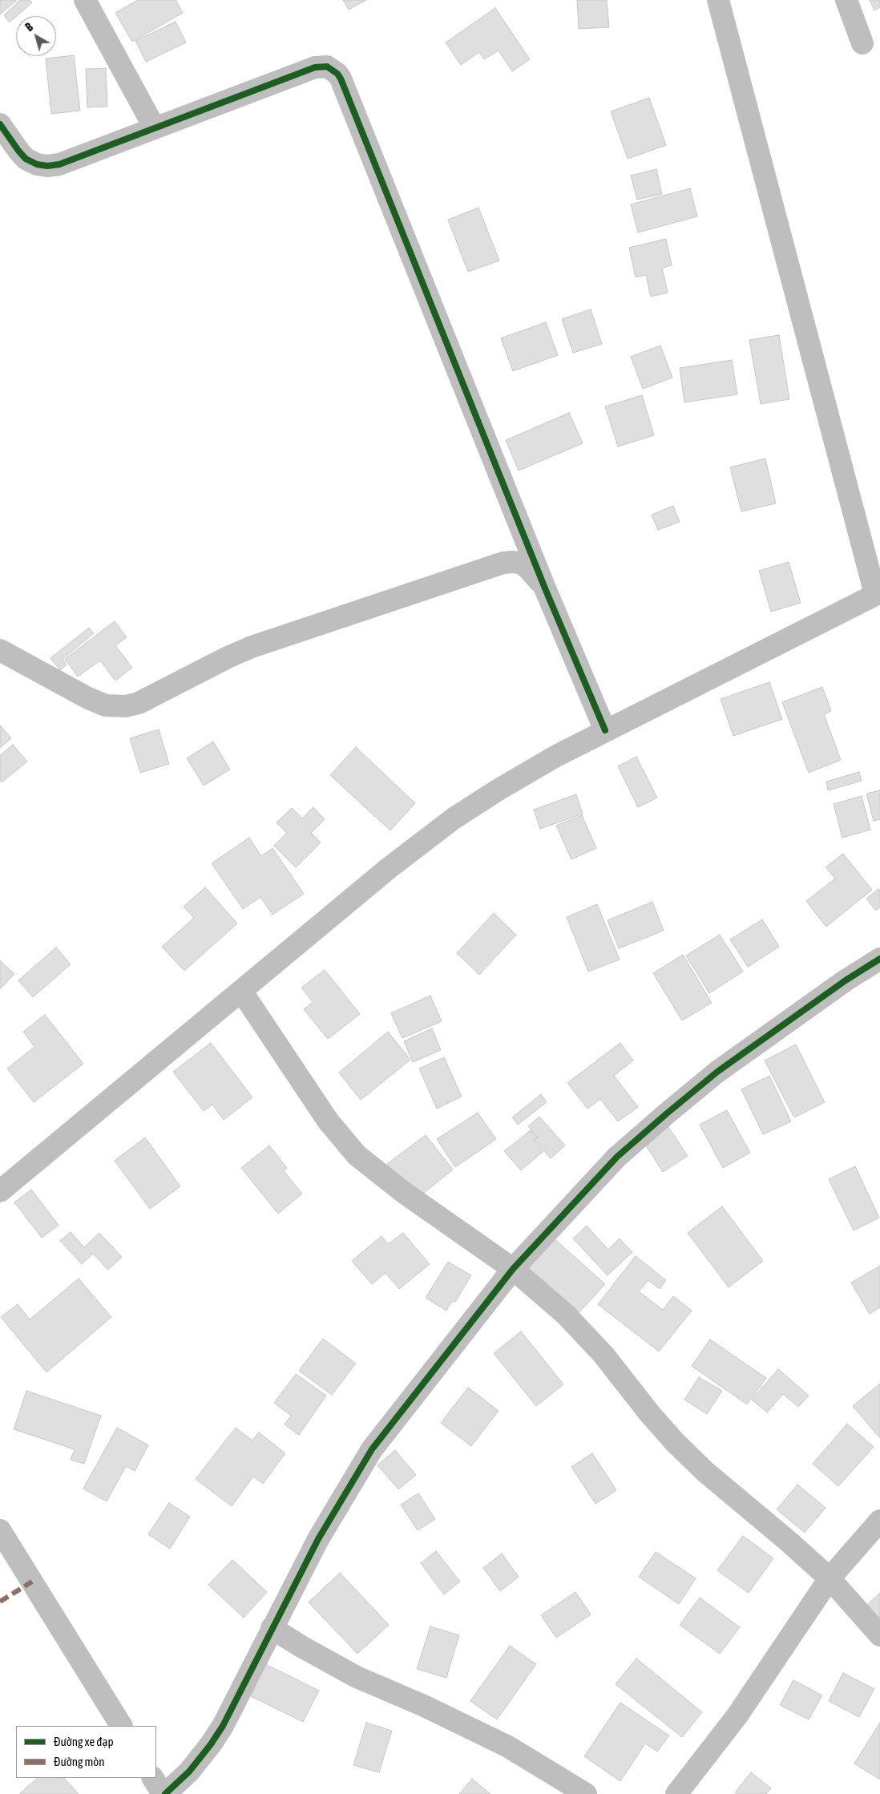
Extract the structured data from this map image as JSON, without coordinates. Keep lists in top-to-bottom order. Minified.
{"legend":["Đường xe đạp","Đường mòn"],"north":"top left"}
